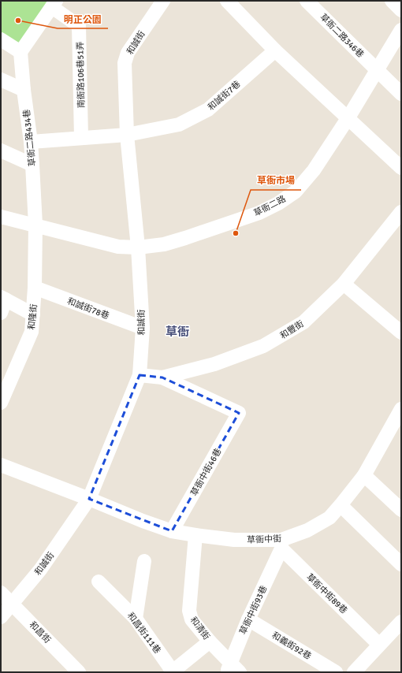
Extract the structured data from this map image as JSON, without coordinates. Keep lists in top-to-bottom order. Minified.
{"streets":{"street":["草衙二路346巷","和誠街","南衙路106巷51弄","和誠街7巷","草衙二路434巷","草衙二路","和誠街78巷","和隆街","和豐街","草衙中街46巷","草衙中街","草衙中街89巷","草衙中街93巷","和清街","和昌街","和昌街111巷","和義街92巷"]},"crossings":[["草衙二路346巷","草衙二路"],["和誠街","和誠街7巷"],["和誠街","草衙二路"],["和誠街","和誠街78巷"],["和誠街","和豐街"],["和誠街","草衙中街"],["和誠街","和昌街"],["南衙路106巷51弄","和誠街7巷"],["和誠街7巷","草衙二路434巷"],["草衙二路434巷","草衙二路"],["草衙二路434巷","和隆街"],["草衙二路","和隆街"],["和誠街78巷","和隆街"],["和豐街","草衙中街46巷"],["草衙中街46巷","草衙中街"],["草衙中街","草衙中街89巷"],["草衙中街","草衙中街93巷"],["草衙中街","和清街"],["草衙中街89巷","草衙中街93巷"],["草衙中街93巷","和清街"],["草衙中街93巷","和義街92巷"]],"districts":["草衙"],"places":["明正公園","草衙市場"]}
